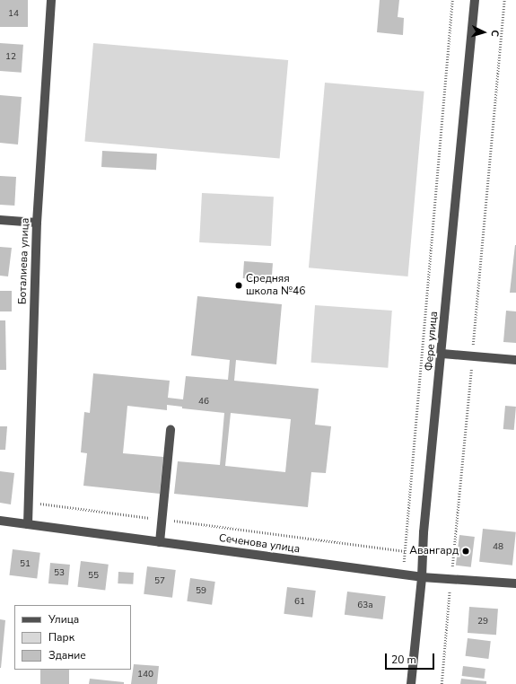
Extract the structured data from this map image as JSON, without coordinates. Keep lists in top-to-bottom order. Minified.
{"streets":{"street":["Боталиева улица","Фере улица","Сеченова улица"]},"crossings":[["Боталиева улица","Сеченова улица"],["Фере улица","Сеченова улица"]],"places":["Средняя школа №46","Авангард"],"house_numbers":["14","12","46","48","51","53","55","57","59","61","63а","29","140"],"legend":["Улица","Парк","Здание"],"scale_bar":"20 m","north":"right"}
